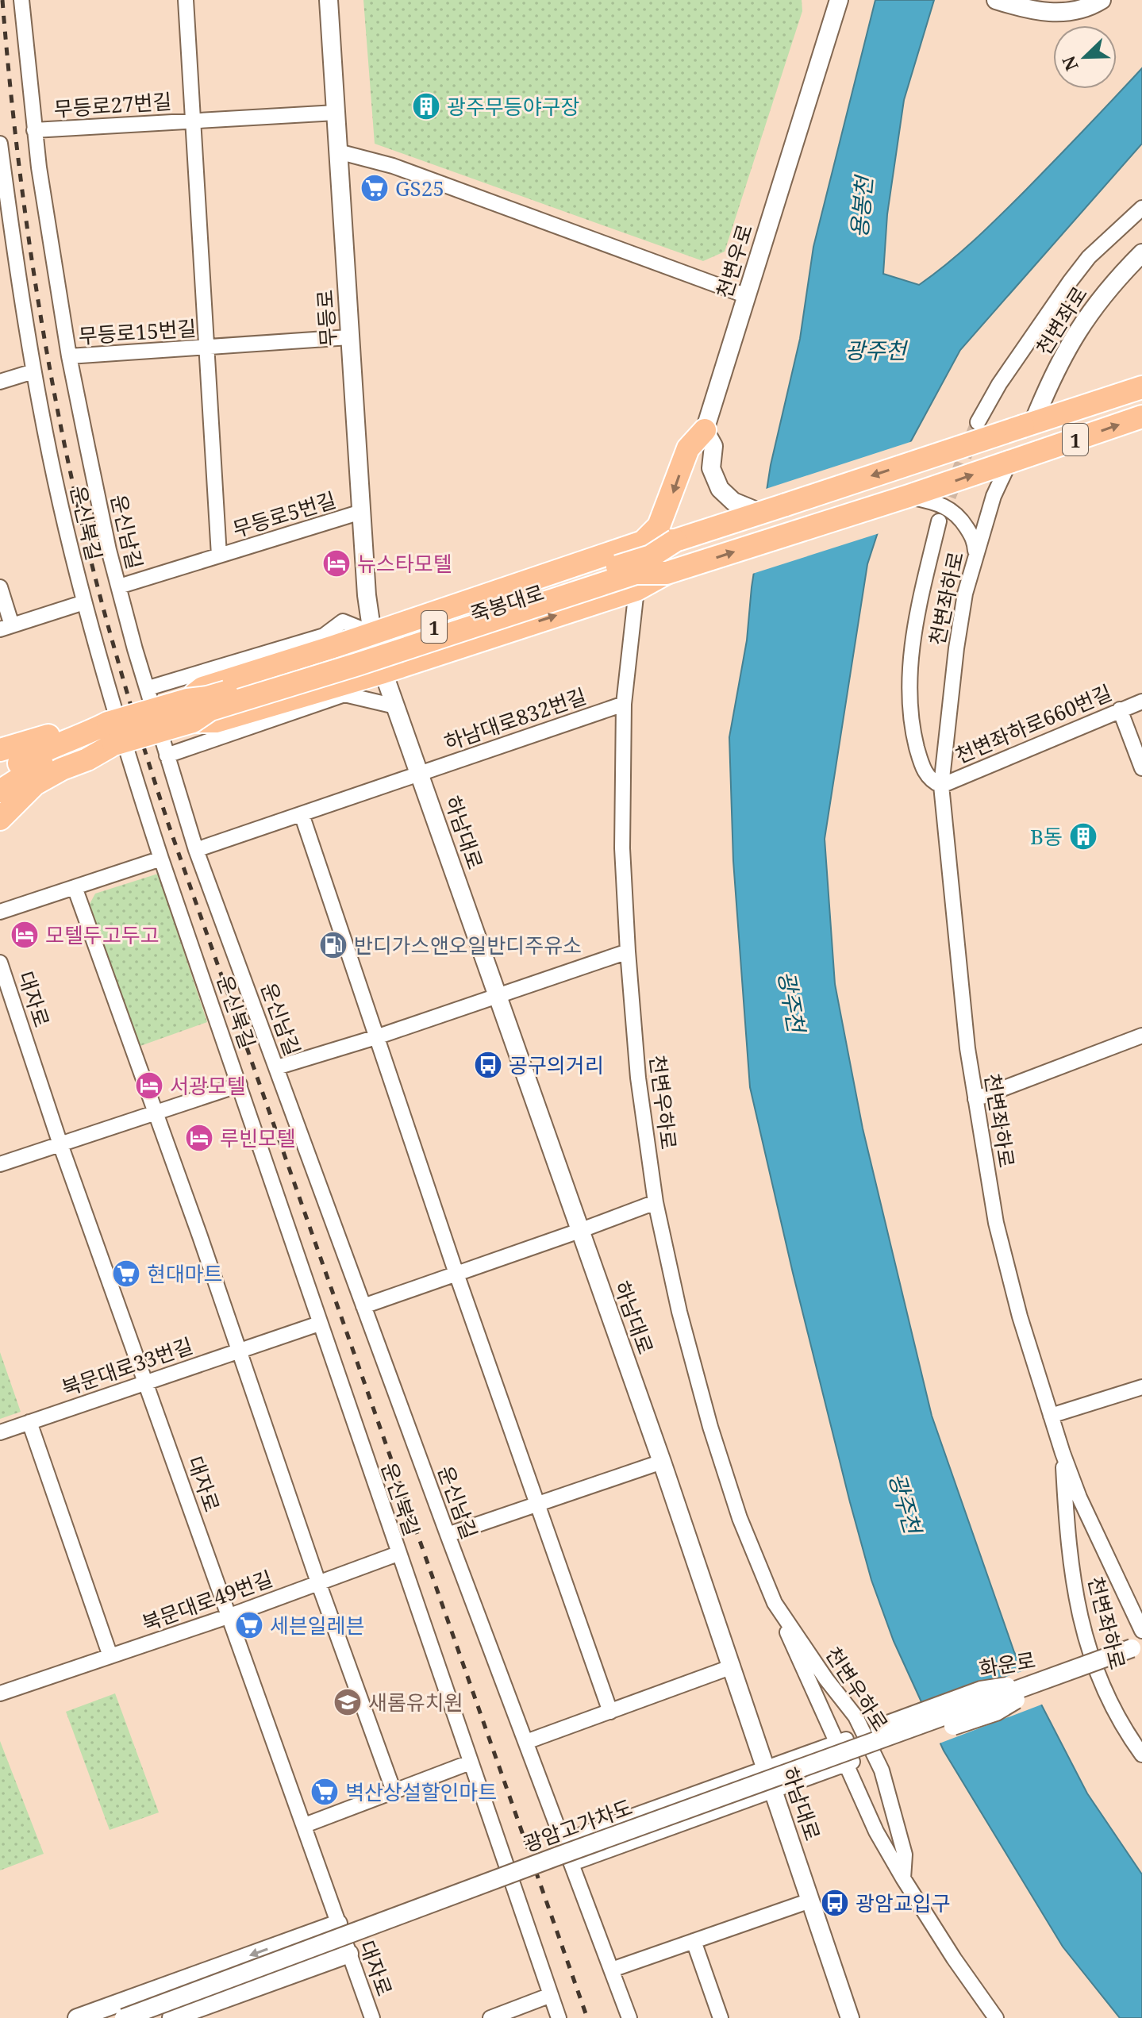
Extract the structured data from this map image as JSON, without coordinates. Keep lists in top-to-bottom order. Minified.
{"streets":{"main road":["1","죽봉대로"],"street":["무등로27번길","천변우로","무등로","천변좌로","무등로15번길","무등로5번길","운신북길","운신남길","천변좌하로","하남대로832번길","천변좌하로660번길","하남대로","대자로","천변우하로","북문대로33번길","북문대로49번길","화운로","광암고가차도"]},"crossings":[["무등로27번길","무등로"],["무등로27번길","무등로15번길"],["무등로27번길","운신남길"],["무등로","무등로15번길"],["무등로","무등로5번길"],["무등로","하남대로"],["천변좌로","1"],["천변좌로","죽봉대로"],["무등로15번길","무등로5번길"],["무등로15번길","운신남길"],["1","천변좌하로"],["1","죽봉대로"],["무등로5번길","운신남길"],["운신북길","북문대로33번길"],["운신북길","북문대로49번길"],["운신남길","하남대로832번길"],["운신남길","화운로"],["천변좌하로","천변좌하로660번길"],["하남대로832번길","하남대로"],["하남대로832번길","천변우하로"],["하남대로","화운로"],["대자로","북문대로33번길"],["대자로","북문대로49번길"],["천변우하로","화운로"],["화운로","광암고가차도"]],"water":["용봉천","광주천"],"places":{"building":["광주무등야구장","B동"],"supermarket":["GS25","현대마트","세븐일레븐","벽산상설할인마트"],"hotel":["뉴스타모텔","모텔두고두고","서광모텔","루빈모텔"],"fuel station":["반디가스앤오일반디주유소"],"bus stop":["공구의거리","광암교입구"],"school or university":["새롬유치원"]},"north":"bottom left"}
